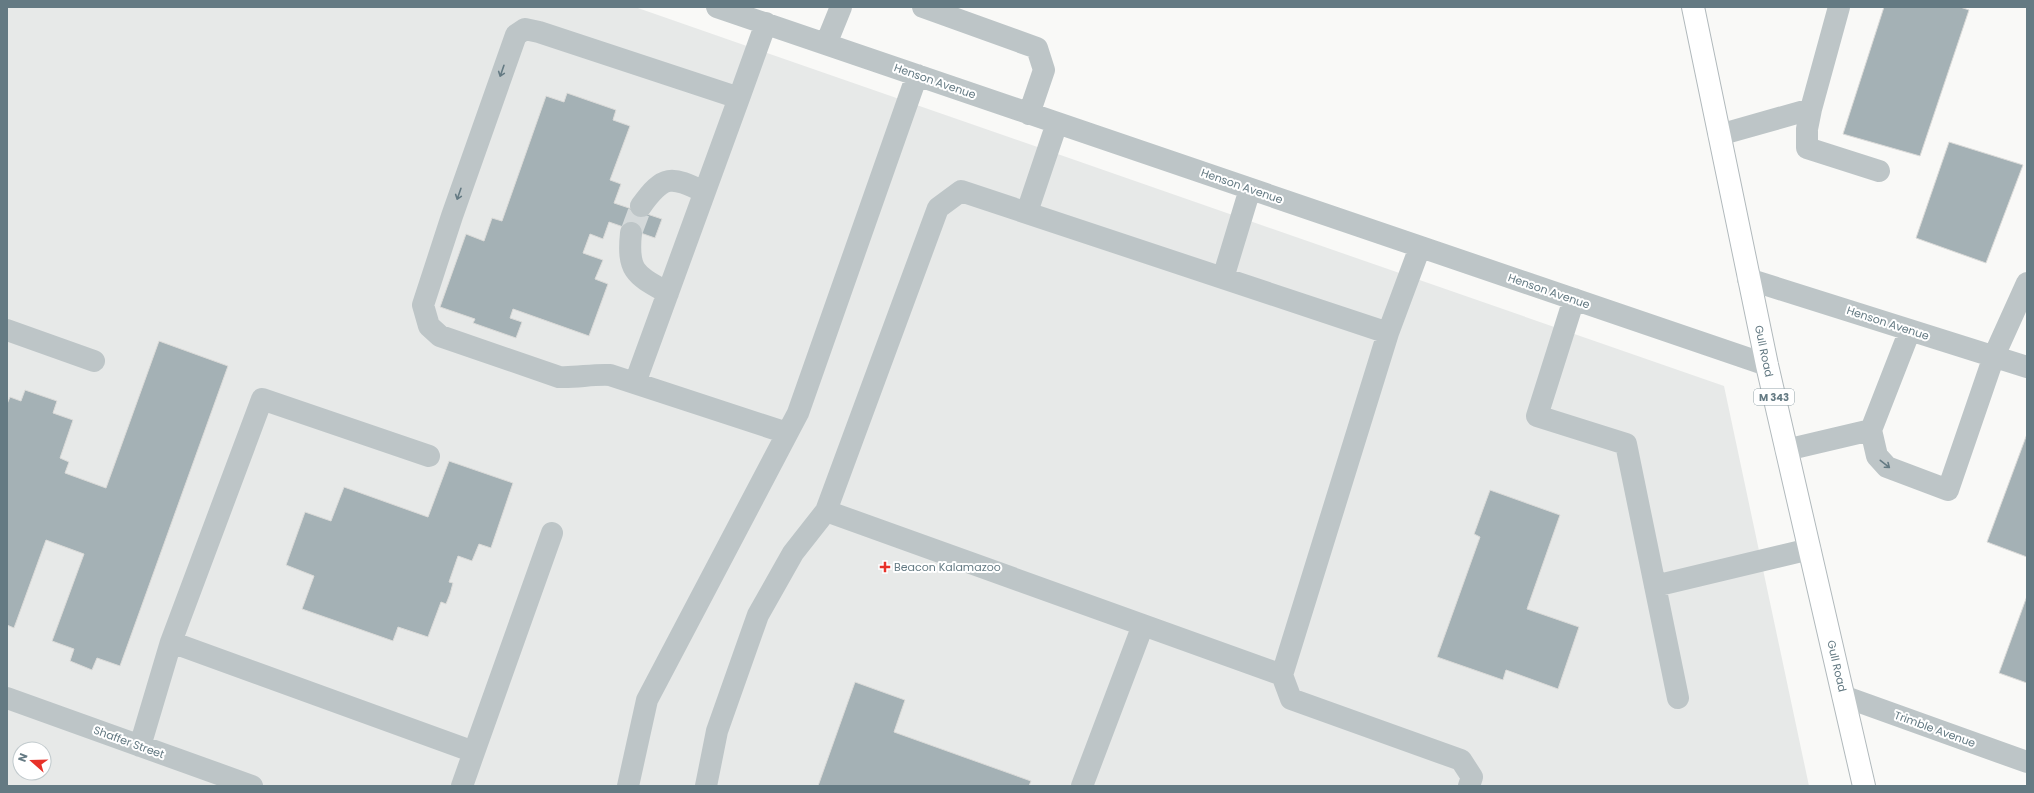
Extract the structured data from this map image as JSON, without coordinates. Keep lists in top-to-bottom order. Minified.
{"streets":{"main road":["Gull Road","M 343"],"street":["Henson Avenue","Trimble Avenue","Shaffer Street"]},"crossings":[["Henson Avenue","Gull Road"],["Gull Road","Trimble Avenue"]],"places":{"health":["Beacon Kalamazoo"]},"north":"left"}
